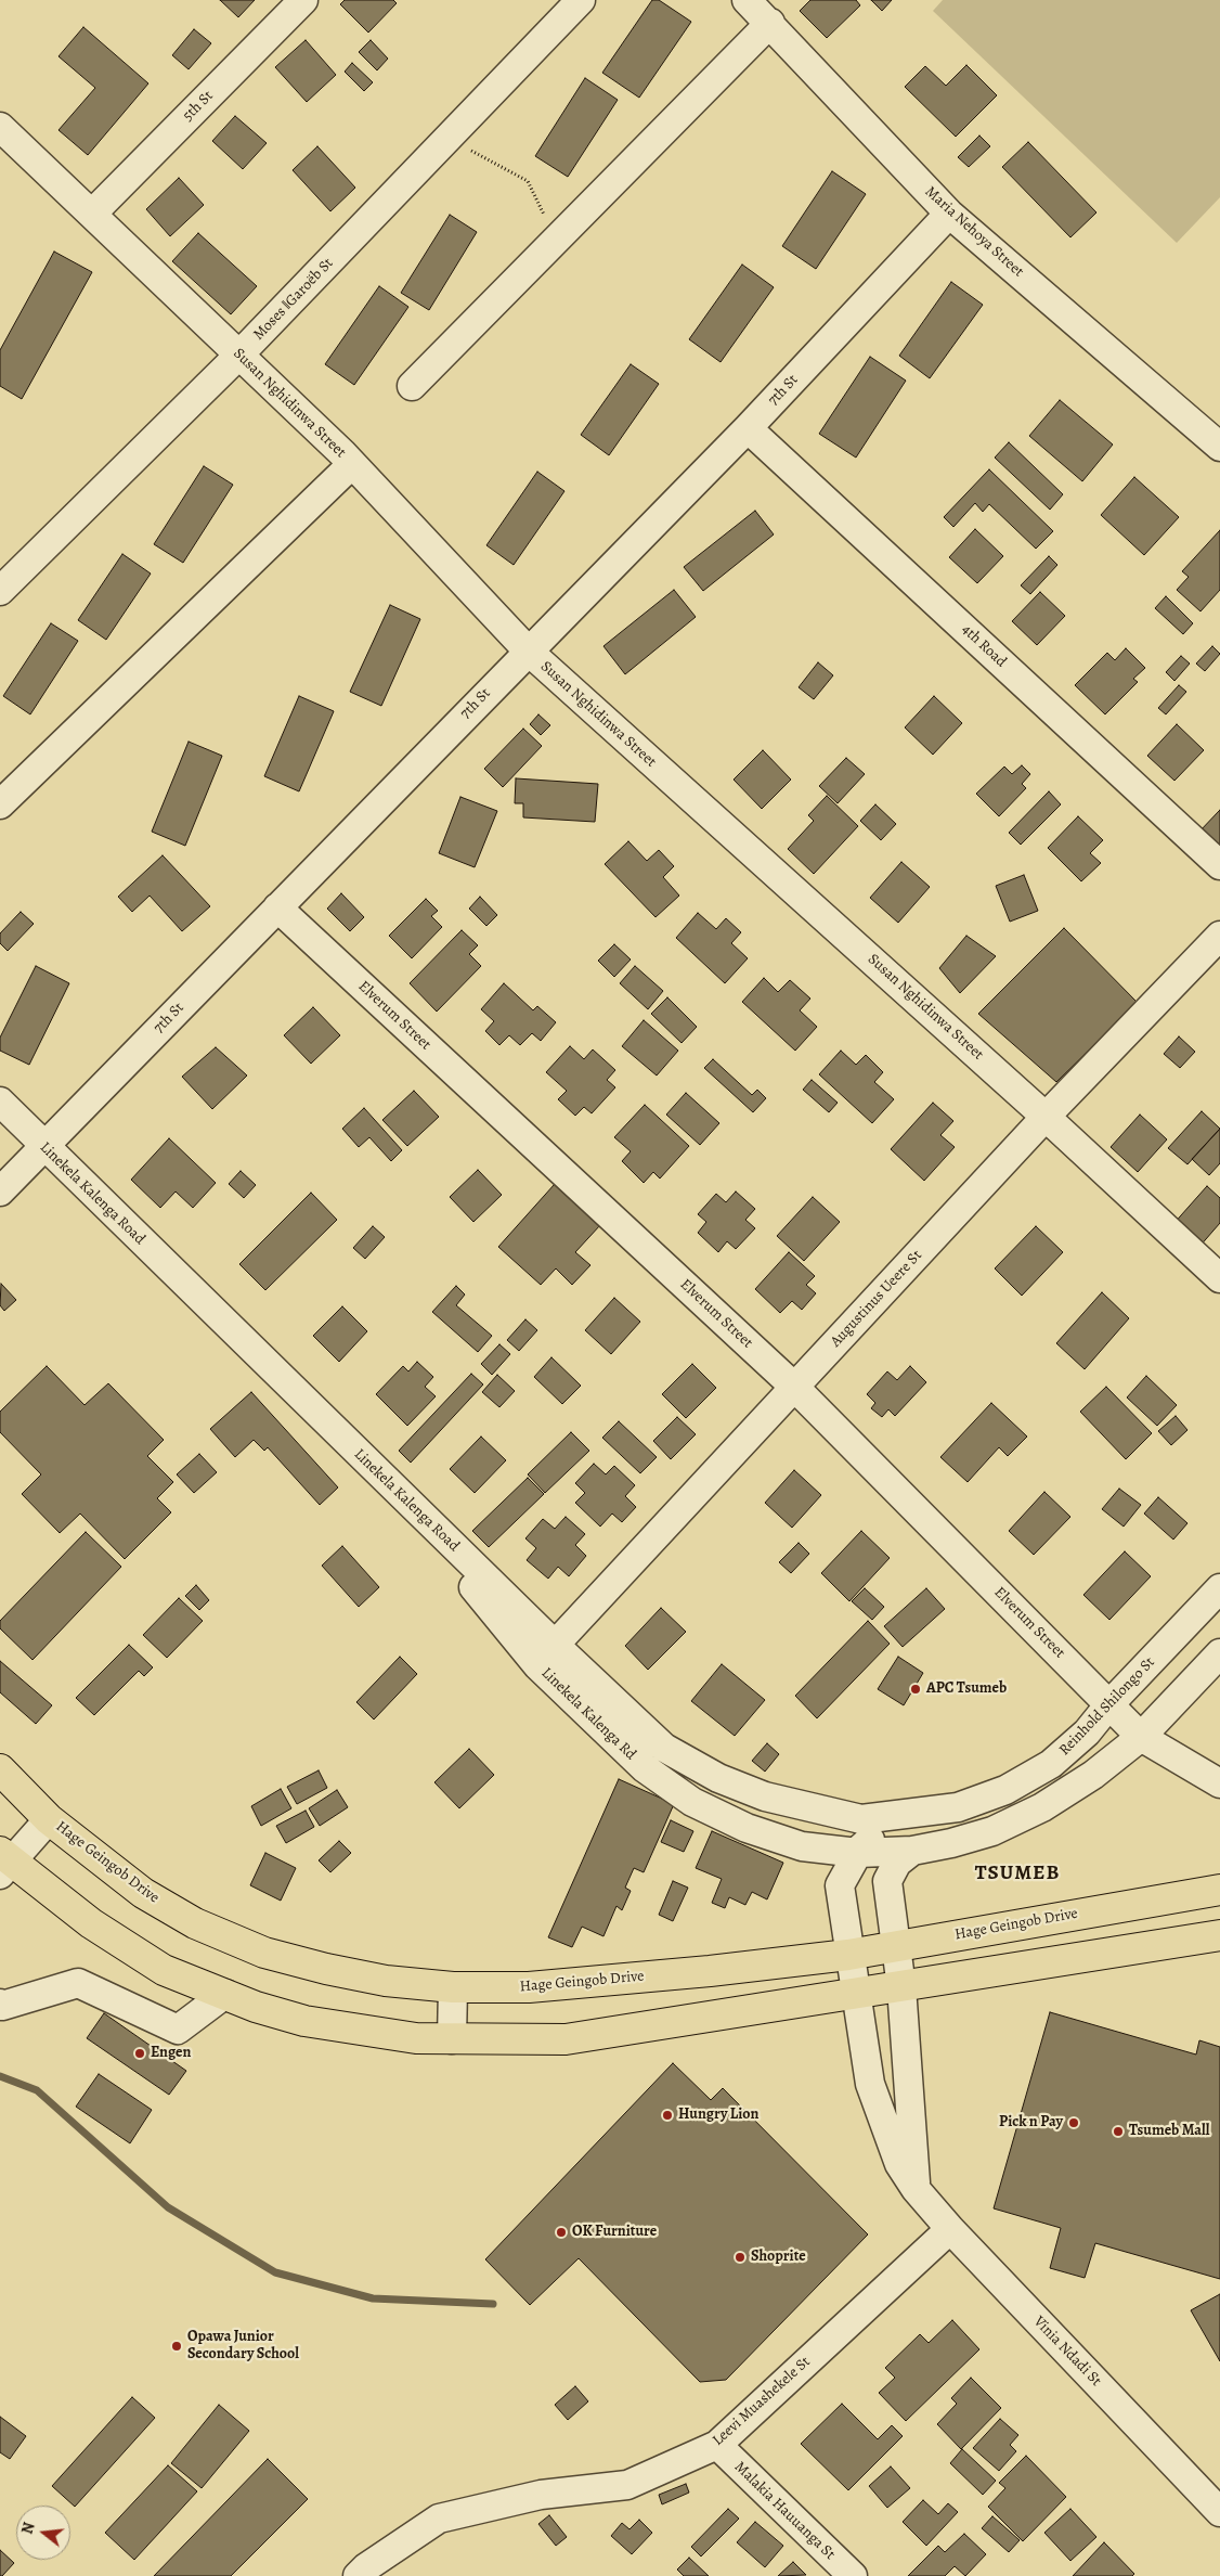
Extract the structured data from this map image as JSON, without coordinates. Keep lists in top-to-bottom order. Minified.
{"streets":{"highway":["Hage Geingob Drive"],"street":["5th St","Maria Nehoya Street","Moses ǁGaroëb St","7th St","Susan Nghidinwa Street","4th Road","Elverum Street","Linekela Kalenga Road","Augustinus Ueere St","Reinhold Shilongo St","Linekela Kalenga Rd","Vinia Ndadi St","Leevi Muashekele St","Malakia Hauuanga St"]},"crossings":[["5th St","Susan Nghidinwa Street"],["Maria Nehoya Street","7th St"],["Moses ǁGaroëb St","Susan Nghidinwa Street"],["7th St","Susan Nghidinwa Street"],["7th St","4th Road"],["7th St","Elverum Street"],["7th St","Linekela Kalenga Road"],["Susan Nghidinwa Street","Augustinus Ueere St"],["Elverum Street","Augustinus Ueere St"],["Elverum Street","Reinhold Shilongo St"],["Linekela Kalenga Road","Augustinus Ueere St"],["Linekela Kalenga Road","Reinhold Shilongo St"],["Linekela Kalenga Road","Linekela Kalenga Rd"],["Augustinus Ueere St","Linekela Kalenga Rd"],["Reinhold Shilongo St","Linekela Kalenga Rd"],["Hage Geingob Drive","Vinia Ndadi St"],["Vinia Ndadi St","Leevi Muashekele St"],["Leevi Muashekele St","Malakia Hauuanga St"]],"districts":["TSUMEB"],"places":["APC Tsumeb","Engen","Hungry Lion","Pick n Pay","Tsumeb Mall","OK Furniture","Shoprite","Opawa Junior Secondary School"],"north":"left"}
